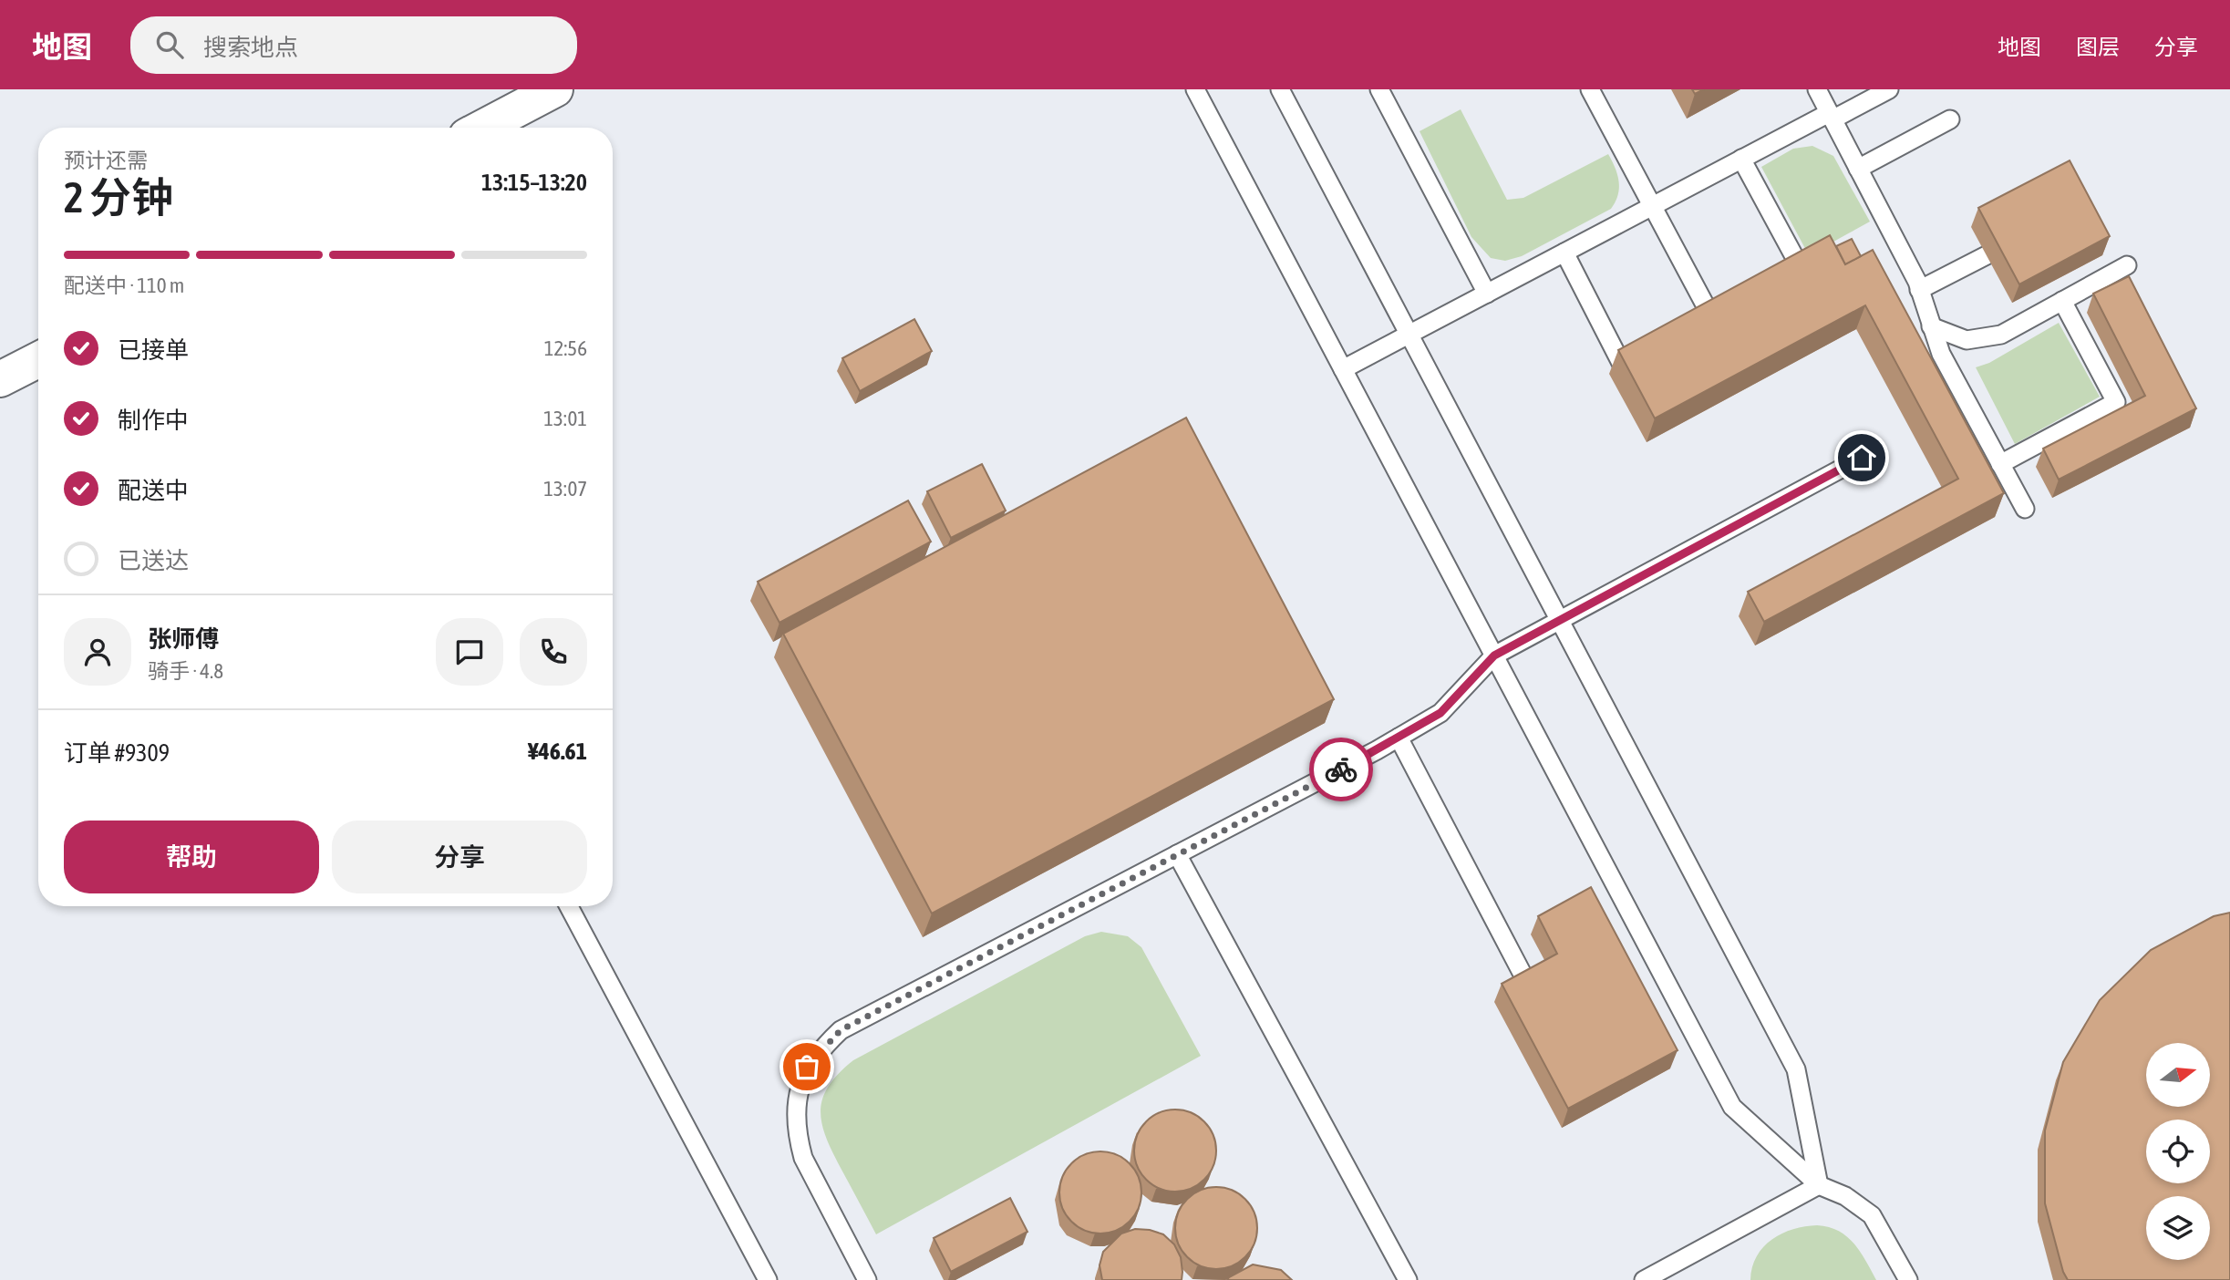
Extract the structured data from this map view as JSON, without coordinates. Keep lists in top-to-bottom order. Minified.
{"north":"right","page":{"header":"地图","search":"搜索地点","nav":["地图","图层","分享"],"heading":["2 分钟","预计还需","13:15–13:20"],"panel":["张师傅","骑手 · 4.8","订单 #9309","¥46.61"],"bar":"配送中 · 110 m","list":[["已接单","12:56"],["制作中","13:01"],["配送中","13:07"],"已送达"],"buttons":["帮助","分享"]}}
